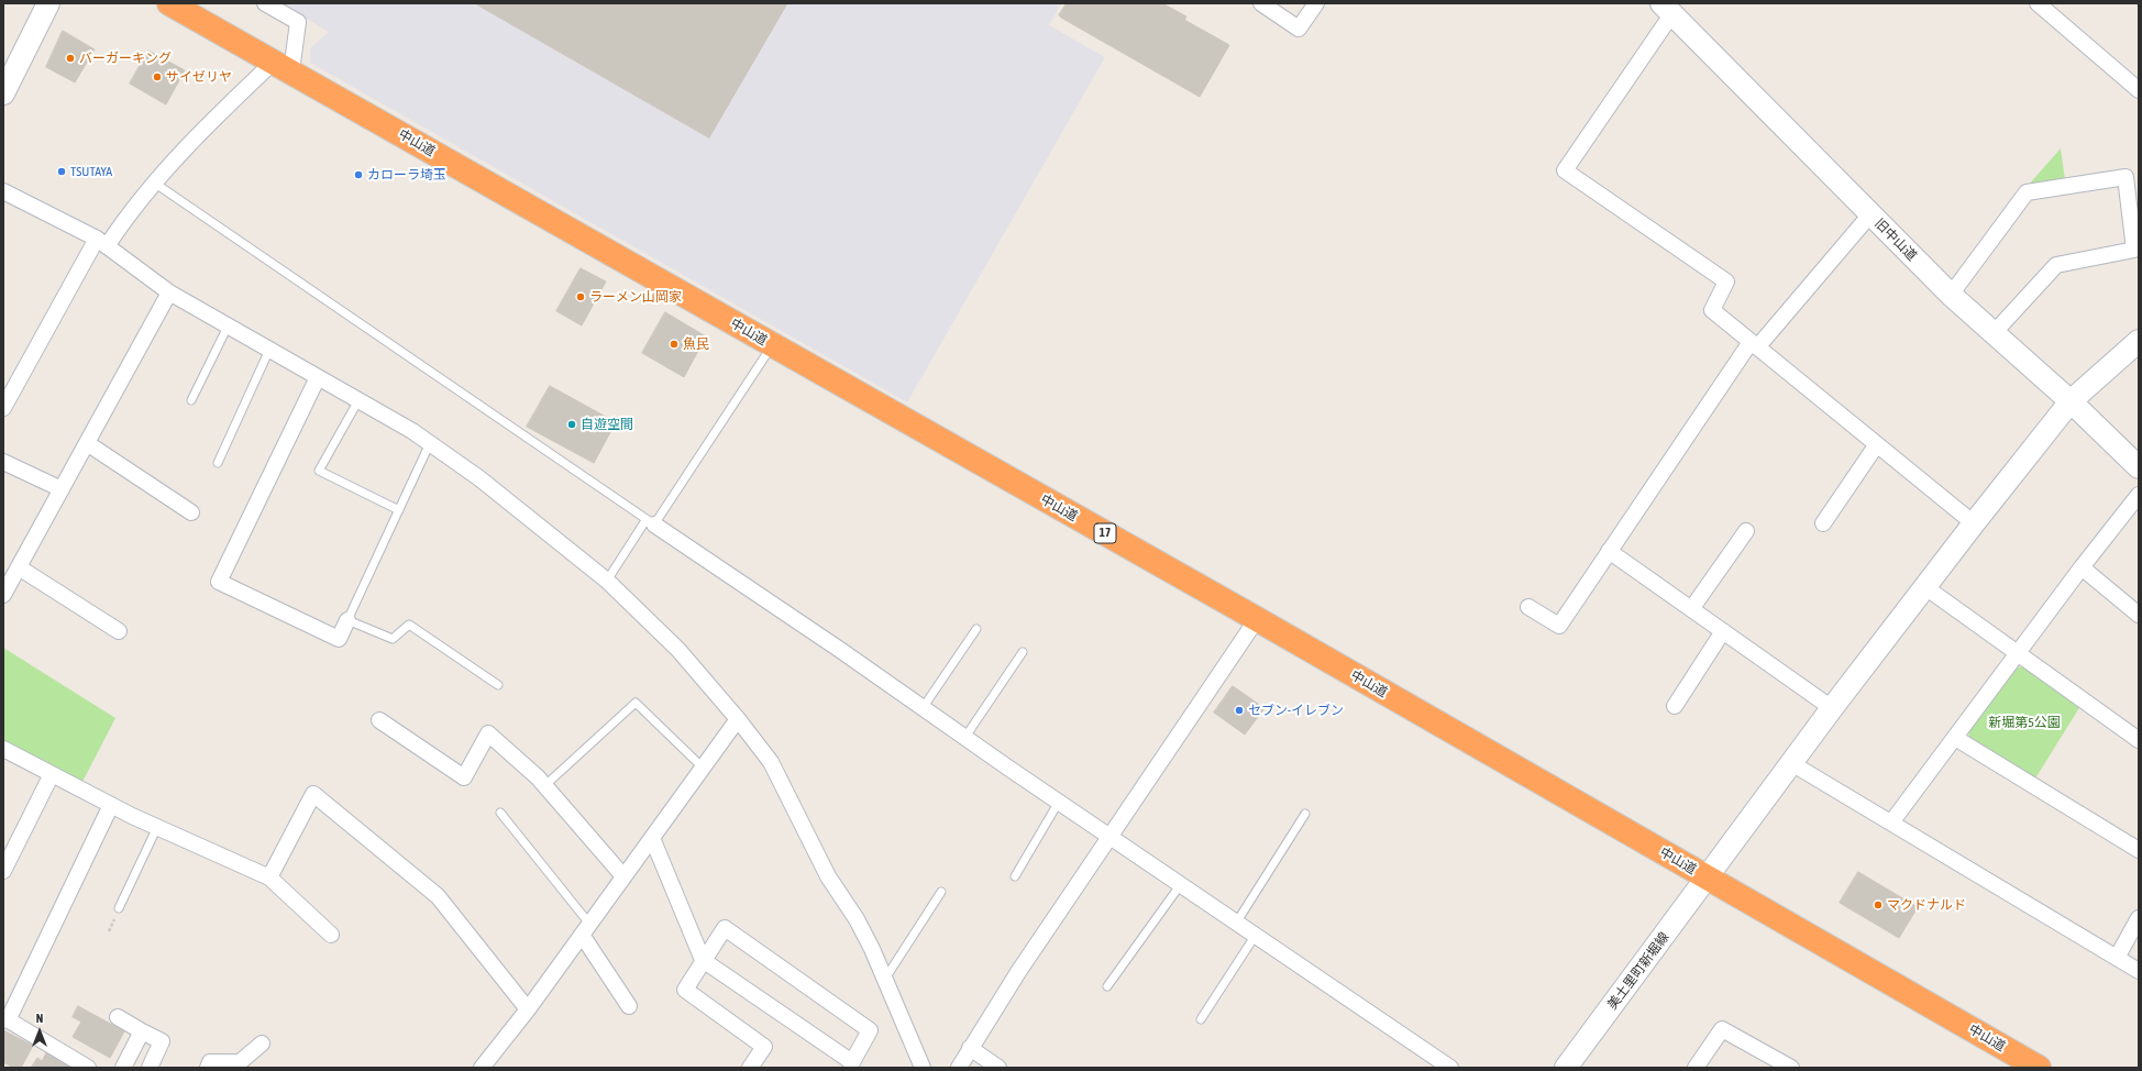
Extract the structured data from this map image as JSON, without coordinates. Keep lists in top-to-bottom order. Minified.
{"streets":{"highway":["中山道","17"],"main road":["旧中山道","美土里町新堀線"]},"crossings":[["中山道","美土里町新堀線"],["旧中山道","美土里町新堀線"]],"parks":["新堀第5公園"],"places":["バーガーキング","サイゼリヤ","TSUTAYA","カローラ埼玉","ラーメン山岡家","魚民","自遊空間","セブン-イレブン","マクドナルド"],"north":"top"}
